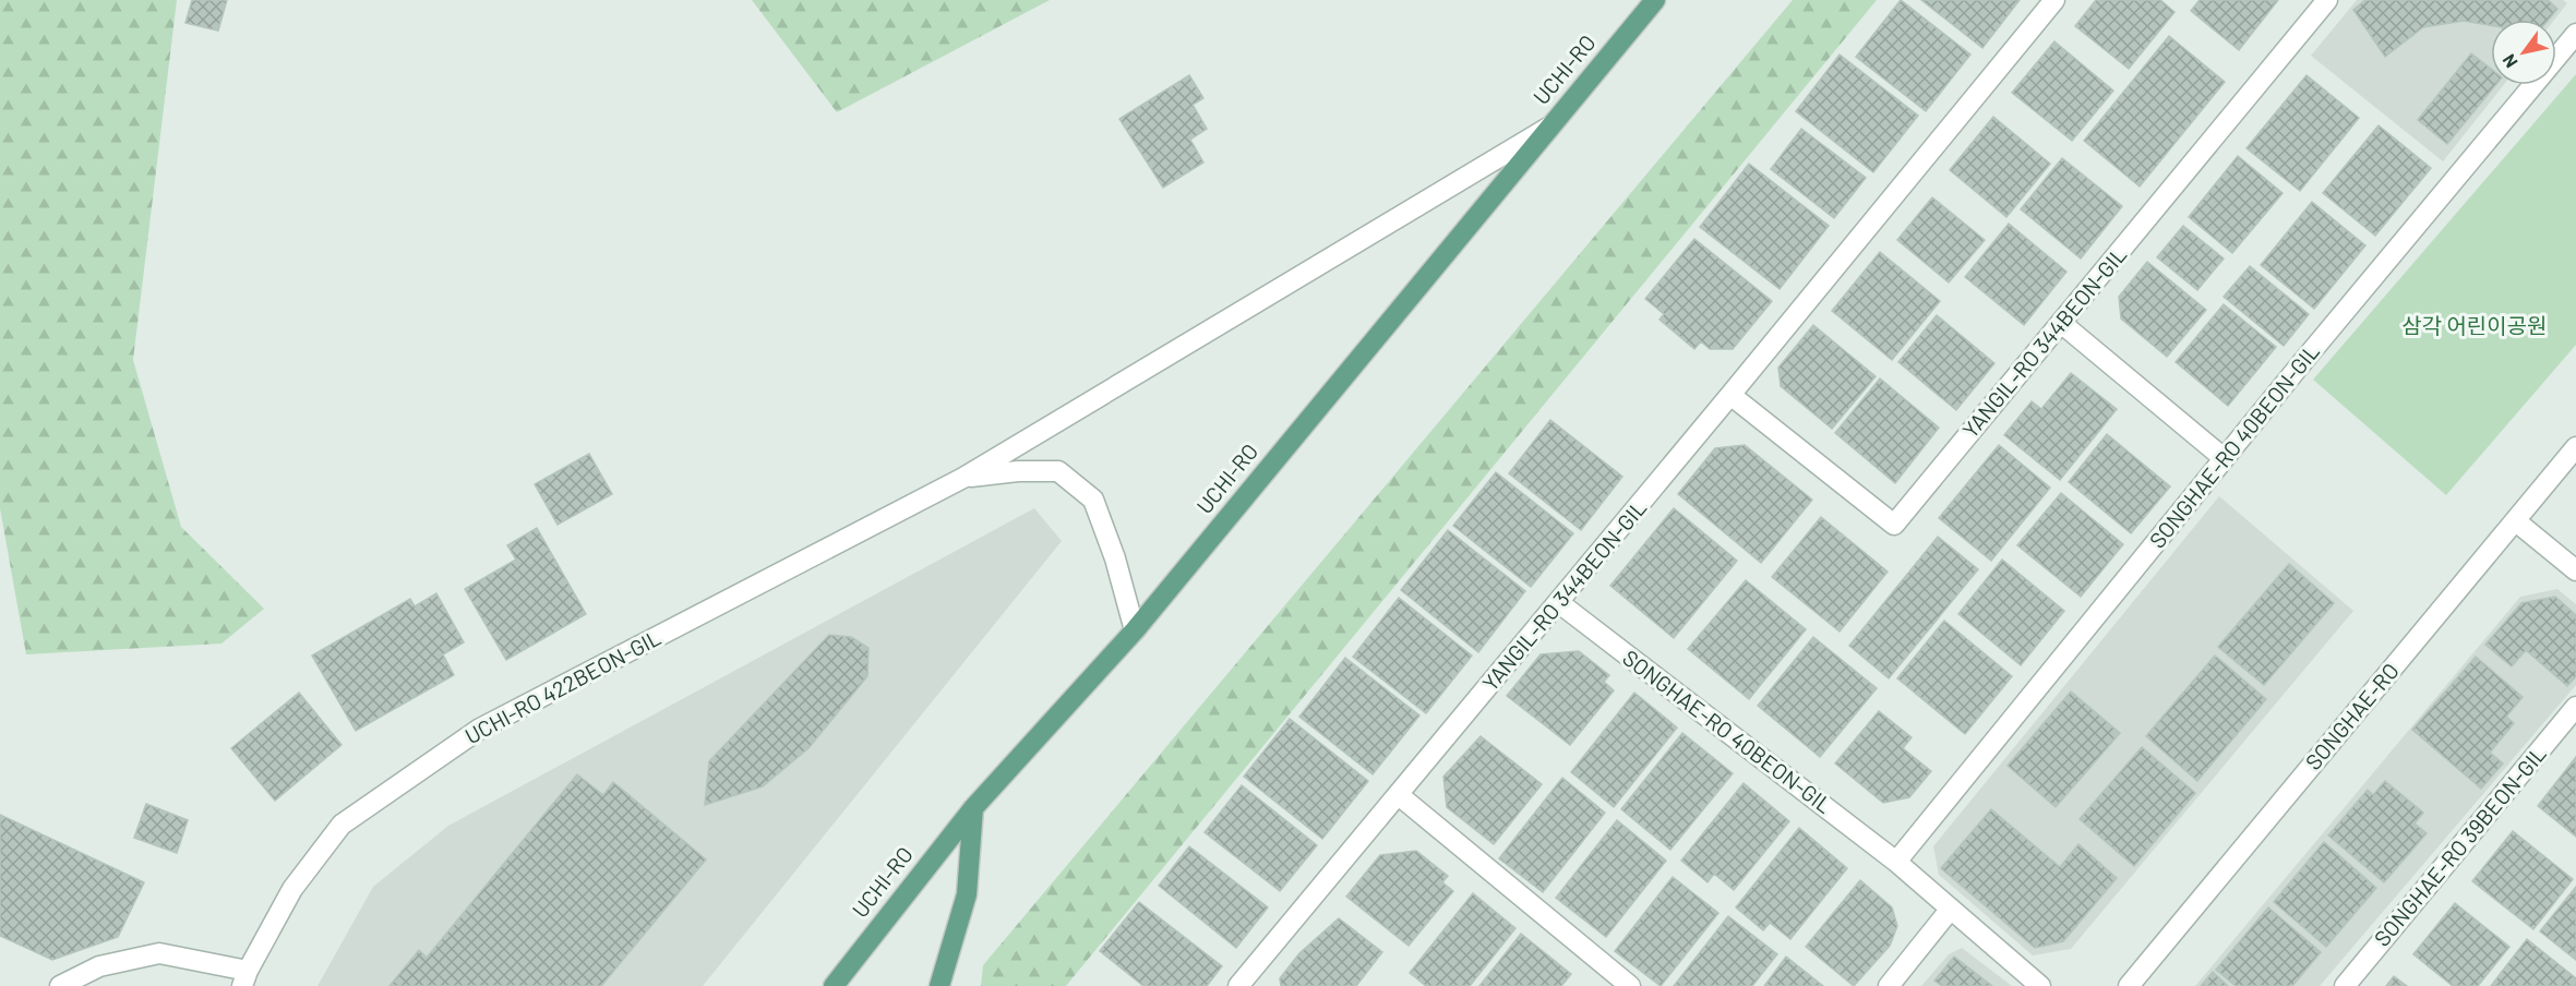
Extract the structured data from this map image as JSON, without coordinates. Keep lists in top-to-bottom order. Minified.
{"streets":{"main road":["UCHI-RO"],"street":["YANGIL-RO 344BEON-GIL","SONGHAE-RO 40BEON-GIL","UCHI-RO 422BEON-GIL","SONGHAE-RO","SONGHAE-RO 39BEON-GIL"]},"crossings":[["UCHI-RO","UCHI-RO 422BEON-GIL"],["YANGIL-RO 344BEON-GIL","SONGHAE-RO 40BEON-GIL"]],"parks":["삼각 어린이공원"],"north":"bottom left"}
